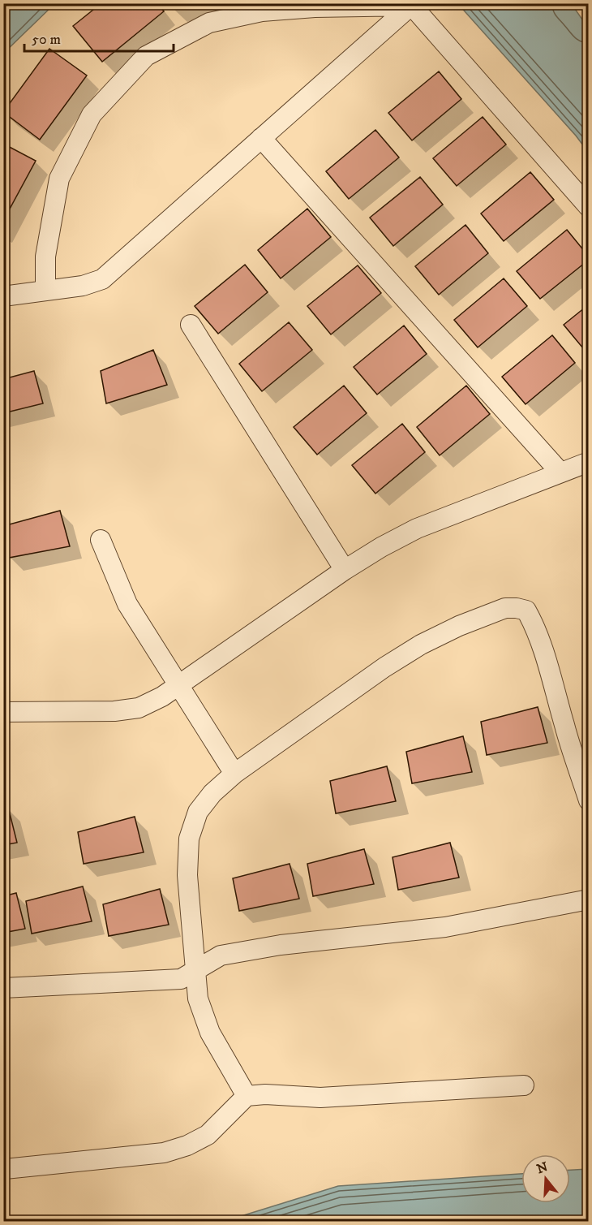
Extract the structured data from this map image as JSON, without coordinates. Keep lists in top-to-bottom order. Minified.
{"scale_bar":"50 m","north":"top"}
